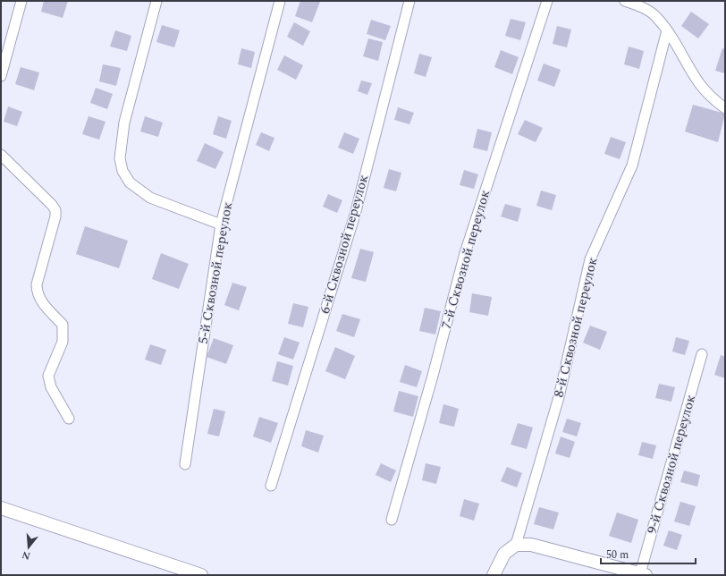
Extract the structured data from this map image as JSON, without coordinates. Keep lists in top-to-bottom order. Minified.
{"streets":{"street":["6-й Сквозной переулок","7-й Сквозной переулок","5-й Сквозной переулок","8-й Сквозной переулок","9-й Сквозной переулок"]},"scale_bar":"50 m","north":"bottom"}
